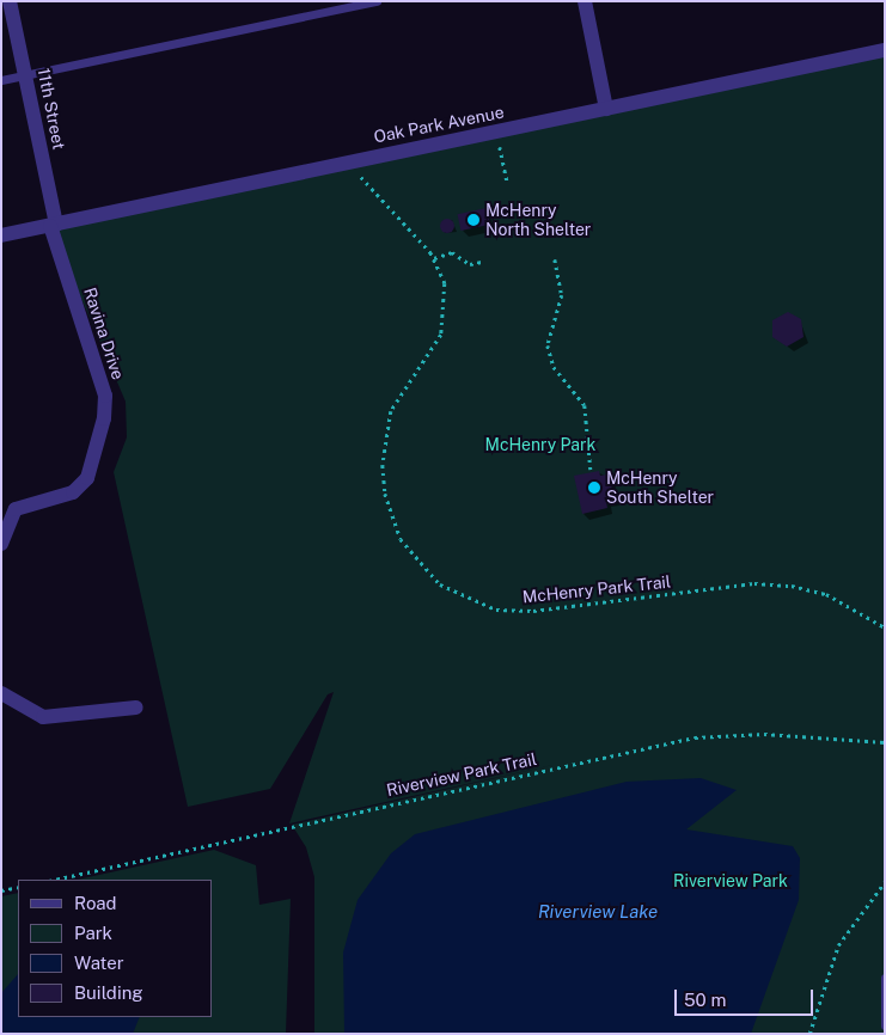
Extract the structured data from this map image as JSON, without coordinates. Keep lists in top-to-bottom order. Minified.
{"streets":{"street":["11th Street","Oak Park Avenue","Ravina Drive"],"path":["McHenry Park Trail","Riverview Park Trail"]},"crossings":[["11th Street","Oak Park Avenue"],["11th Street","Ravina Drive"],["Oak Park Avenue","Ravina Drive"],["Oak Park Avenue","McHenry Park Trail"]],"water":["Riverview Lake"],"parks":["McHenry Park","Riverview Park"],"places":["McHenry North Shelter","McHenry South Shelter"],"legend":["Road","Park","Water","Building"],"scale_bar":"50 m"}
